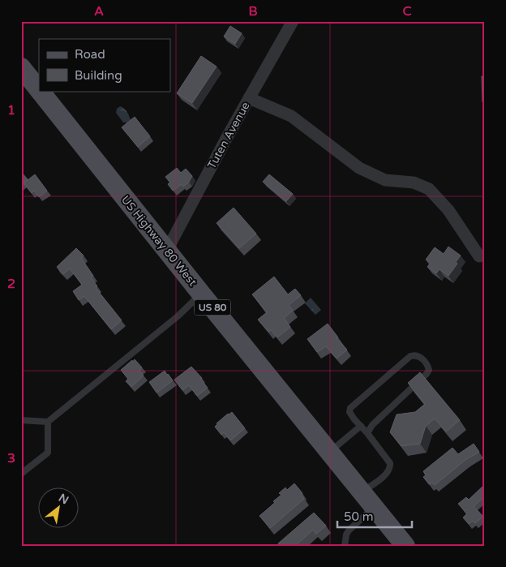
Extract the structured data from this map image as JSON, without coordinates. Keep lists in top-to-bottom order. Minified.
{"streets":{"main road":["US Highway 80 West","US 80"],"street":["Tuten Avenue"]},"crossings":[["Tuten Avenue","US Highway 80 West"]],"legend":["Road","Building"],"scale_bar":"50 m","north":"top right","grid":{"columns":["A","B","C"],"rows":["1","2","3"]}}
